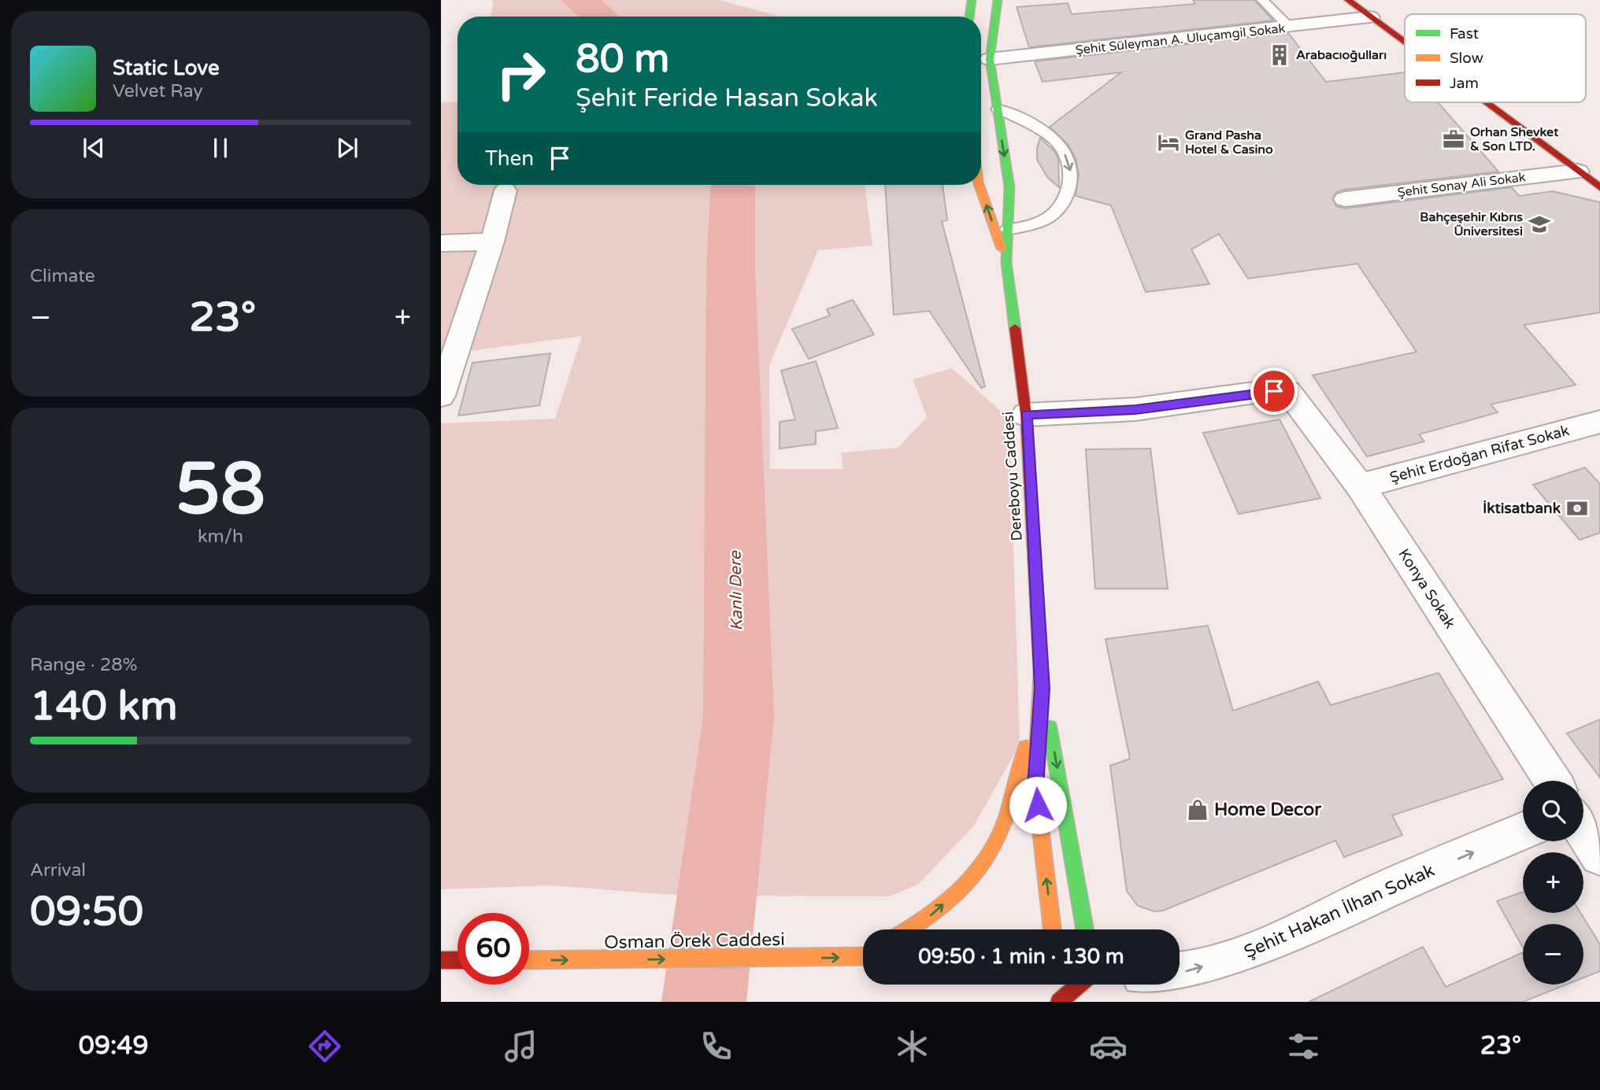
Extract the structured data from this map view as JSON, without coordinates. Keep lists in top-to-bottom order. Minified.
{"streets":{"main road":["Dereboyu Caddesi","Osman Örek Caddesi"],"street":["Şehit Süleyman A. Uluçamgil Sokak","Şehit Sonay Ali Sokak","Şehit Erdoğan Rifat Sokak","Konya Sokak","Şehit Hakan İlhan Sokak"]},"crossings":[["Şehit Süleyman A. Uluçamgil Sokak","Dereboyu Caddesi"],["Şehit Erdoğan Rifat Sokak","Konya Sokak"],["Dereboyu Caddesi","Konya Sokak"]],"one_way":["Şehit Hakan İlhan Sokak","Osman Örek Caddesi"],"water":["Kanlı Dere"],"places":{"building":["Arabacıoğulları"],"office":["Orhan Shevket & Son LTD."],"hotel":["Grand Pasha Hotel & Casino"],"school or university":["Bahçeşehir Kıbrıs Üniversitesi"],"bank":["İktisatbank"],"shop":["Home Decor"]},"legend":["Fast","Slow","Jam"],"page":{"turn":["80 m","Şehit Feride Hasan Sokak"],"song":["Static Love","Velvet Ray"],"then":"Then","tile":["Climate",["58","km/h"],["Range · 28%","140 km"],["Arrival","09:50"]],"heat":["−","23°","+"],"map_buttons":["+","−"],"limit":"60","trip":"09:50 · 1 min · 130 m","tabs":["09:49","23°"]}}
